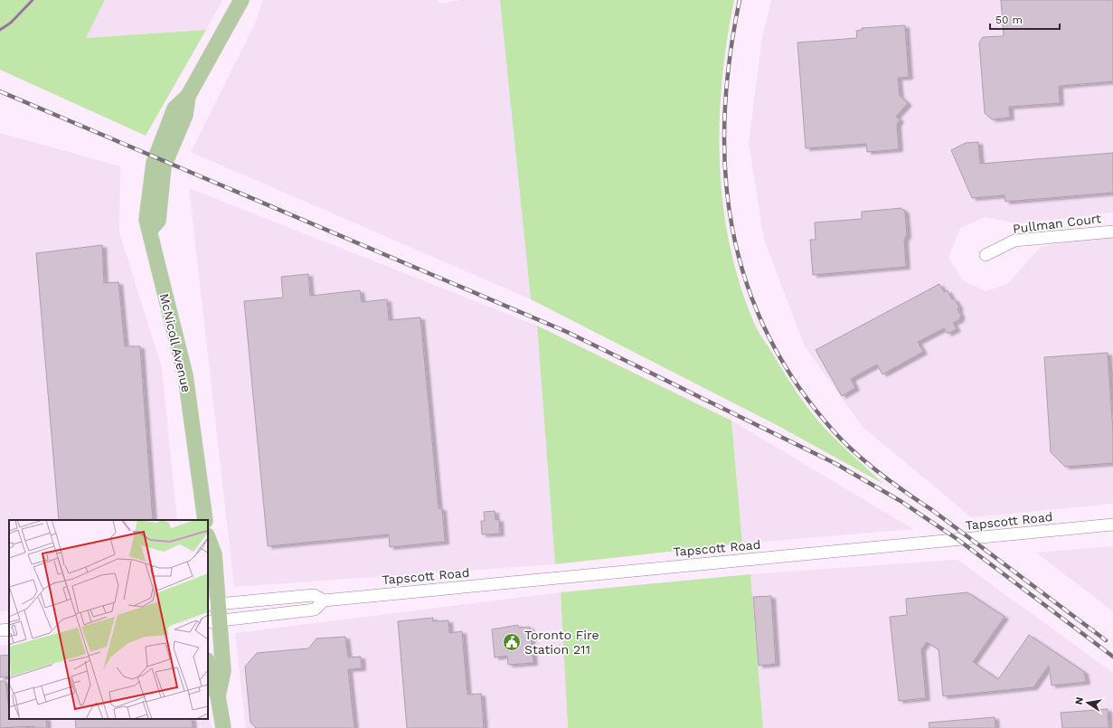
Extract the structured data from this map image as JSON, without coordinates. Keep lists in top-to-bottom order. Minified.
{"streets":{"main road":["McNicoll Avenue"],"street":["Pullman Court","Tapscott Road"]},"places":{"public building":["Toronto Fire Station 211"]},"scale_bar":"50 m","north":"left"}
